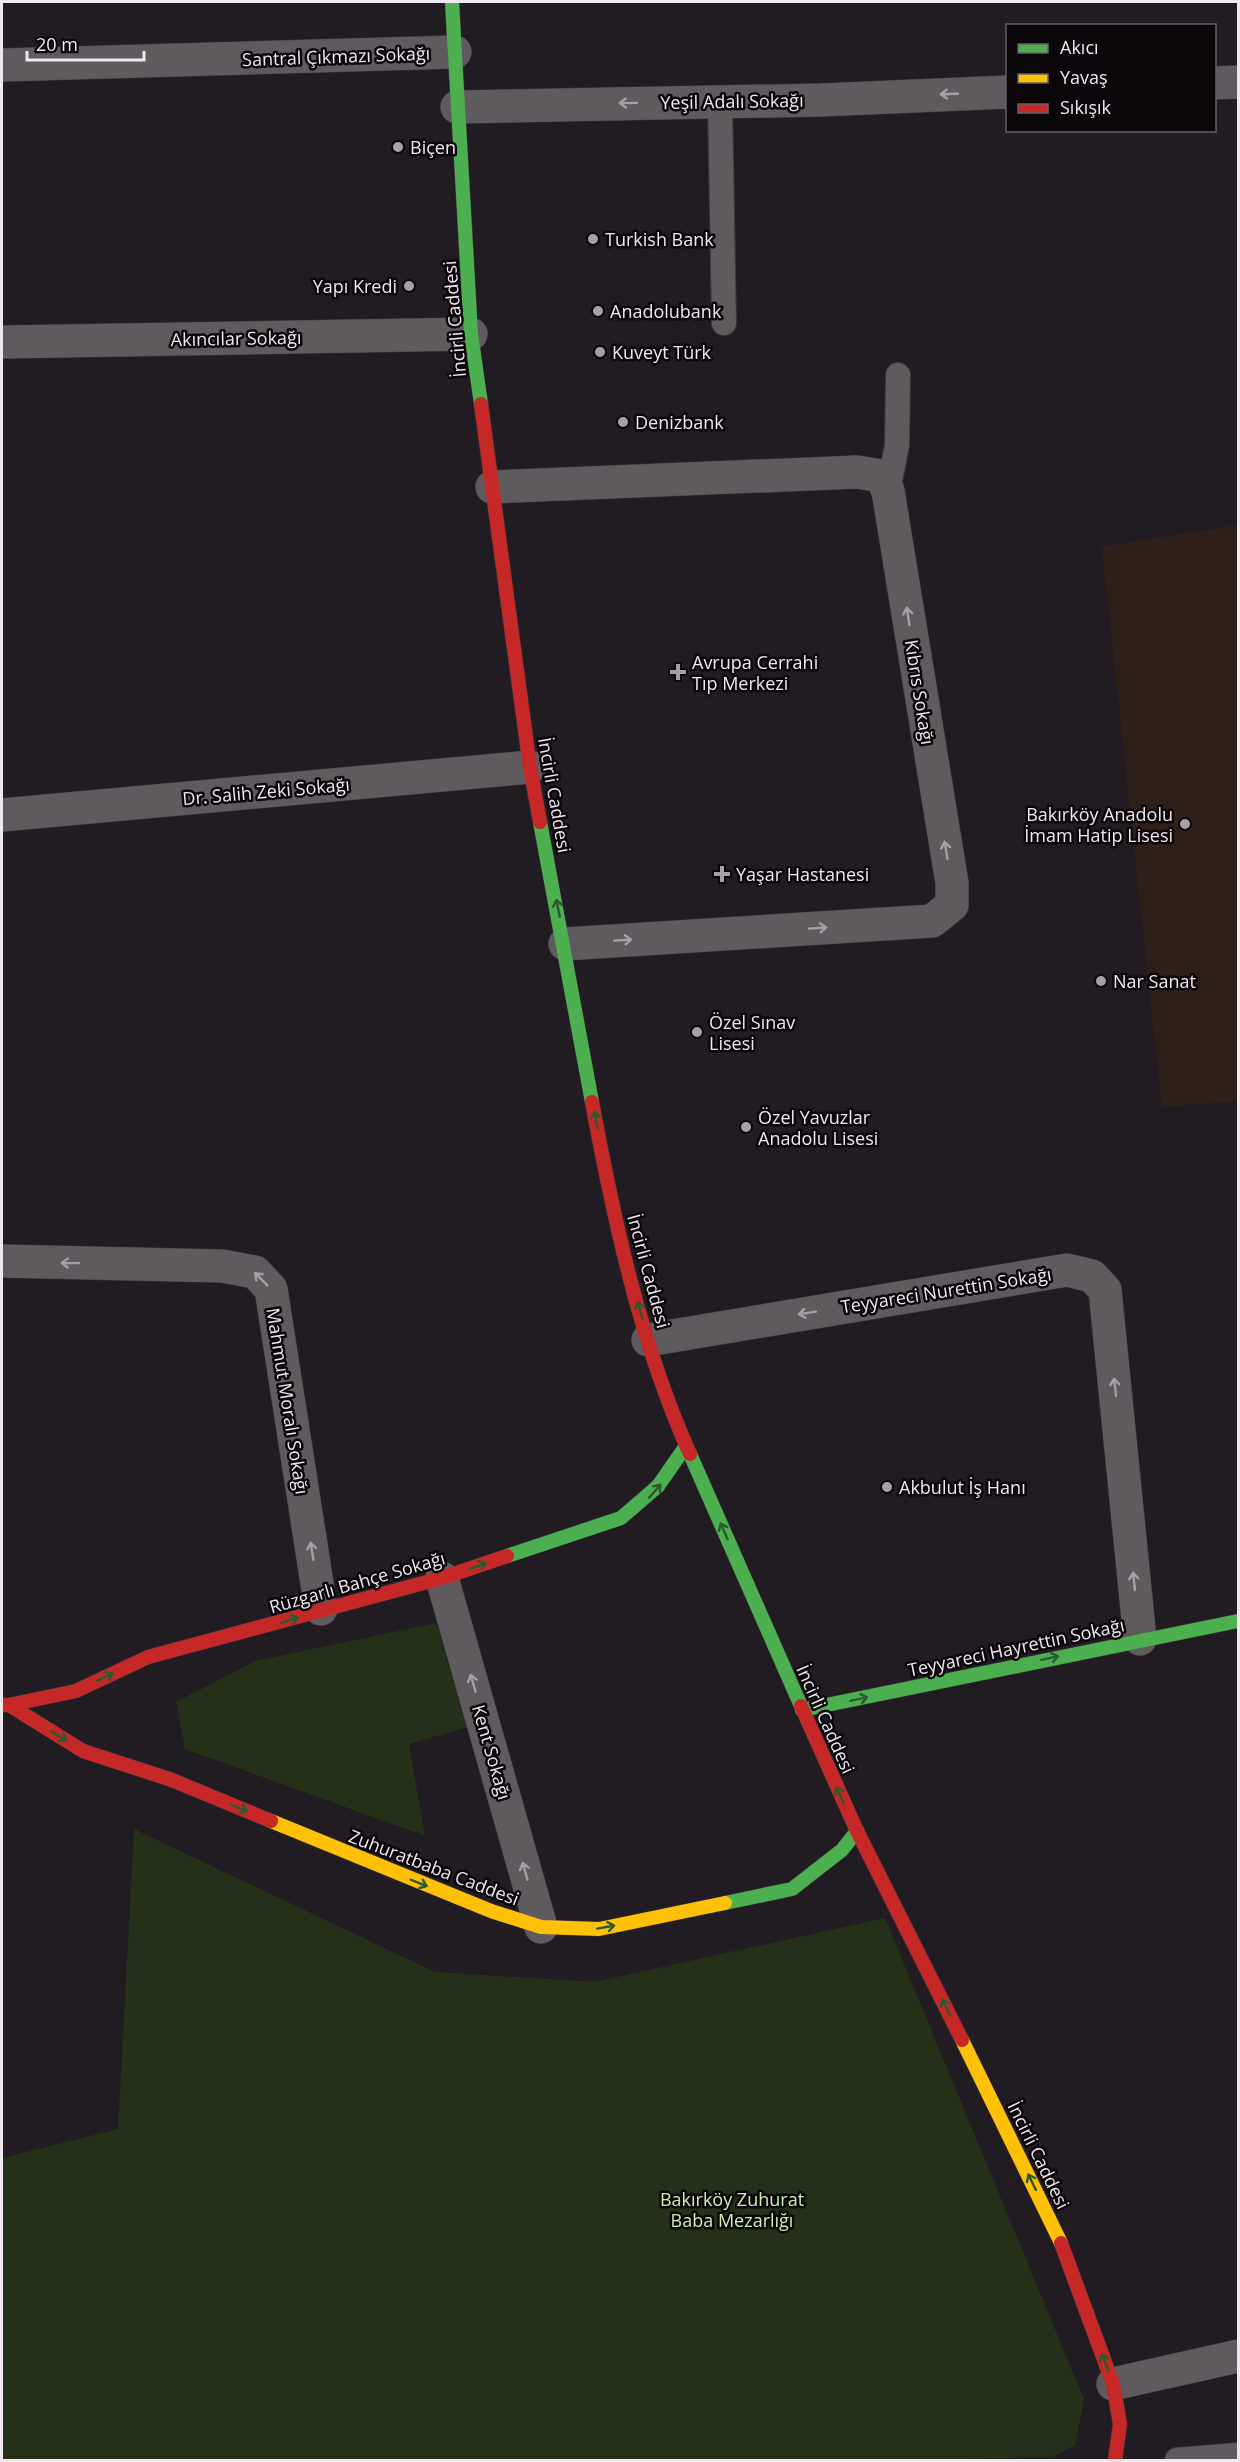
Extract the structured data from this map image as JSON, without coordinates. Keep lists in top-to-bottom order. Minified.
{"streets":{"main road":["İncirli Caddesi","Rüzgarlı Bahçe Sokağı","Teyyareci Hayrettin Sokağı","Zuhuratbaba Caddesi"],"street":["Santral Çıkmazı Sokağı","Yeşil Adalı Sokağı","Akıncılar Sokağı","Kıbrıs Sokağı","Dr. Salih Zeki Sokağı","Teyyareci Nurettin Sokağı","Mahmut Moralı Sokağı","Kent Sokağı"]},"crossings":[["Santral Çıkmazı Sokağı","İncirli Caddesi"],["Yeşil Adalı Sokağı","İncirli Caddesi"],["İncirli Caddesi","Akıncılar Sokağı"],["İncirli Caddesi","Kıbrıs Sokağı"],["İncirli Caddesi","Dr. Salih Zeki Sokağı"],["İncirli Caddesi","Teyyareci Nurettin Sokağı"],["İncirli Caddesi","Rüzgarlı Bahçe Sokağı"],["İncirli Caddesi","Teyyareci Hayrettin Sokağı"],["İncirli Caddesi","Zuhuratbaba Caddesi"],["Teyyareci Nurettin Sokağı","Teyyareci Hayrettin Sokağı"],["Mahmut Moralı Sokağı","Rüzgarlı Bahçe Sokağı"],["Rüzgarlı Bahçe Sokağı","Kent Sokağı"],["Rüzgarlı Bahçe Sokağı","Zuhuratbaba Caddesi"],["Kent Sokağı","Zuhuratbaba Caddesi"]],"one_way":["Yeşil Adalı Sokağı","İncirli Caddesi","Rüzgarlı Bahçe Sokağı","Teyyareci Hayrettin Sokağı","Kent Sokağı","Zuhuratbaba Caddesi"],"parks":["Bakırköy Zuhurat Baba Mezarlığı"],"places":{"other":["Biçen","Turkish Bank","Yapı Kredi","Anadolubank","Kuveyt Türk","Denizbank","Bakırköy Anadolu İmam Hatip Lisesi","Nar Sanat","Özel Sınav Lisesi","Özel Yavuzlar Anadolu Lisesi","Akbulut İş Hanı"],"health":["Avrupa Cerrahi Tıp Merkezi","Yaşar Hastanesi"]},"legend":["Akıcı","Yavaş","Sıkışık"],"scale_bar":"20 m"}
